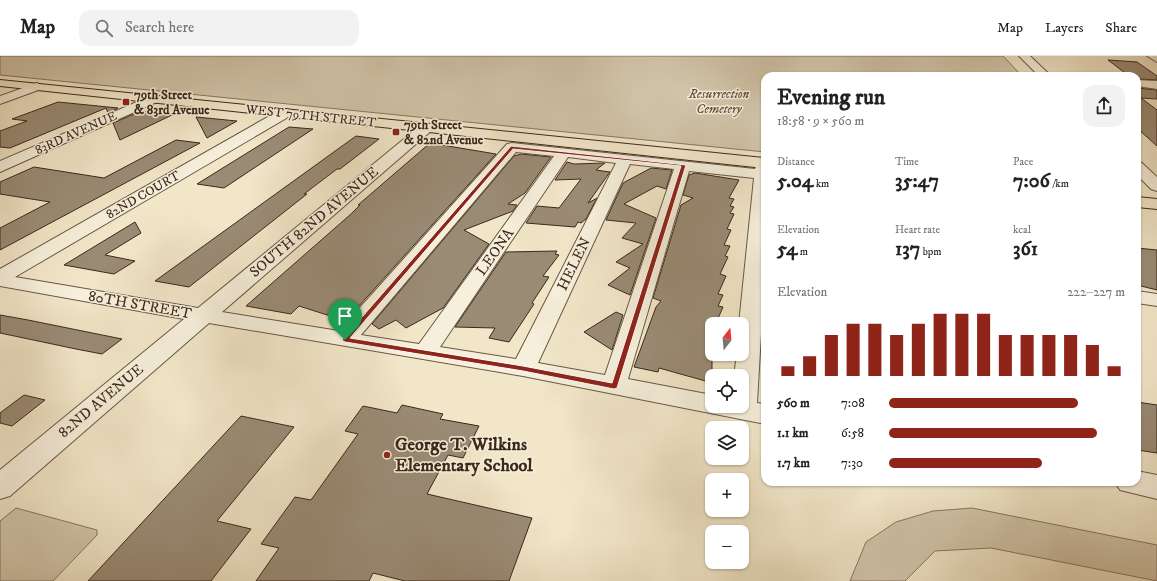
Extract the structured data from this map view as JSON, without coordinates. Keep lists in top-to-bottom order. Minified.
{"streets":{"main road":["WEST 79TH STREET"],"street":["83RD AVENUE","82ND COURT","SOUTH 82ND AVENUE","LEONA","HELEN","80TH STREET","82ND AVENUE"]},"crossings":[["WEST 79TH STREET","83RD AVENUE"],["WEST 79TH STREET","82ND COURT"],["WEST 79TH STREET","SOUTH 82ND AVENUE"],["SOUTH 82ND AVENUE","80TH STREET"],["SOUTH 82ND AVENUE","82ND AVENUE"],["LEONA","80TH STREET"],["HELEN","80TH STREET"],["80TH STREET","82ND AVENUE"]],"parks":["Resurrection Cemetery"],"places":{"transit":["79th Street & 83rd Avenue","79th Street & 82nd Avenue"],"other":["George T. Wilkins Elementary School"]},"north":"top","page":{"header":"Map","search":"Search here","nav":["Map","Layers","Share"],"heading":["Evening run","18:58 · 9 × 560 m"],"stats":[["Distance","5.04 km"],["Time","35:47"],["Pace","7:06 /km"],["Elevation","54 m"],["Heart rate","137 bpm"],["kcal","361"]],"chart":["Elevation","222–227 m"],"map_buttons":["+","−"],"list":[{"name":"560 m","note":"7:08"},{"name":"1.1 km","note":"6:58"},{"name":"1.7 km","note":"7:30"}]}}
